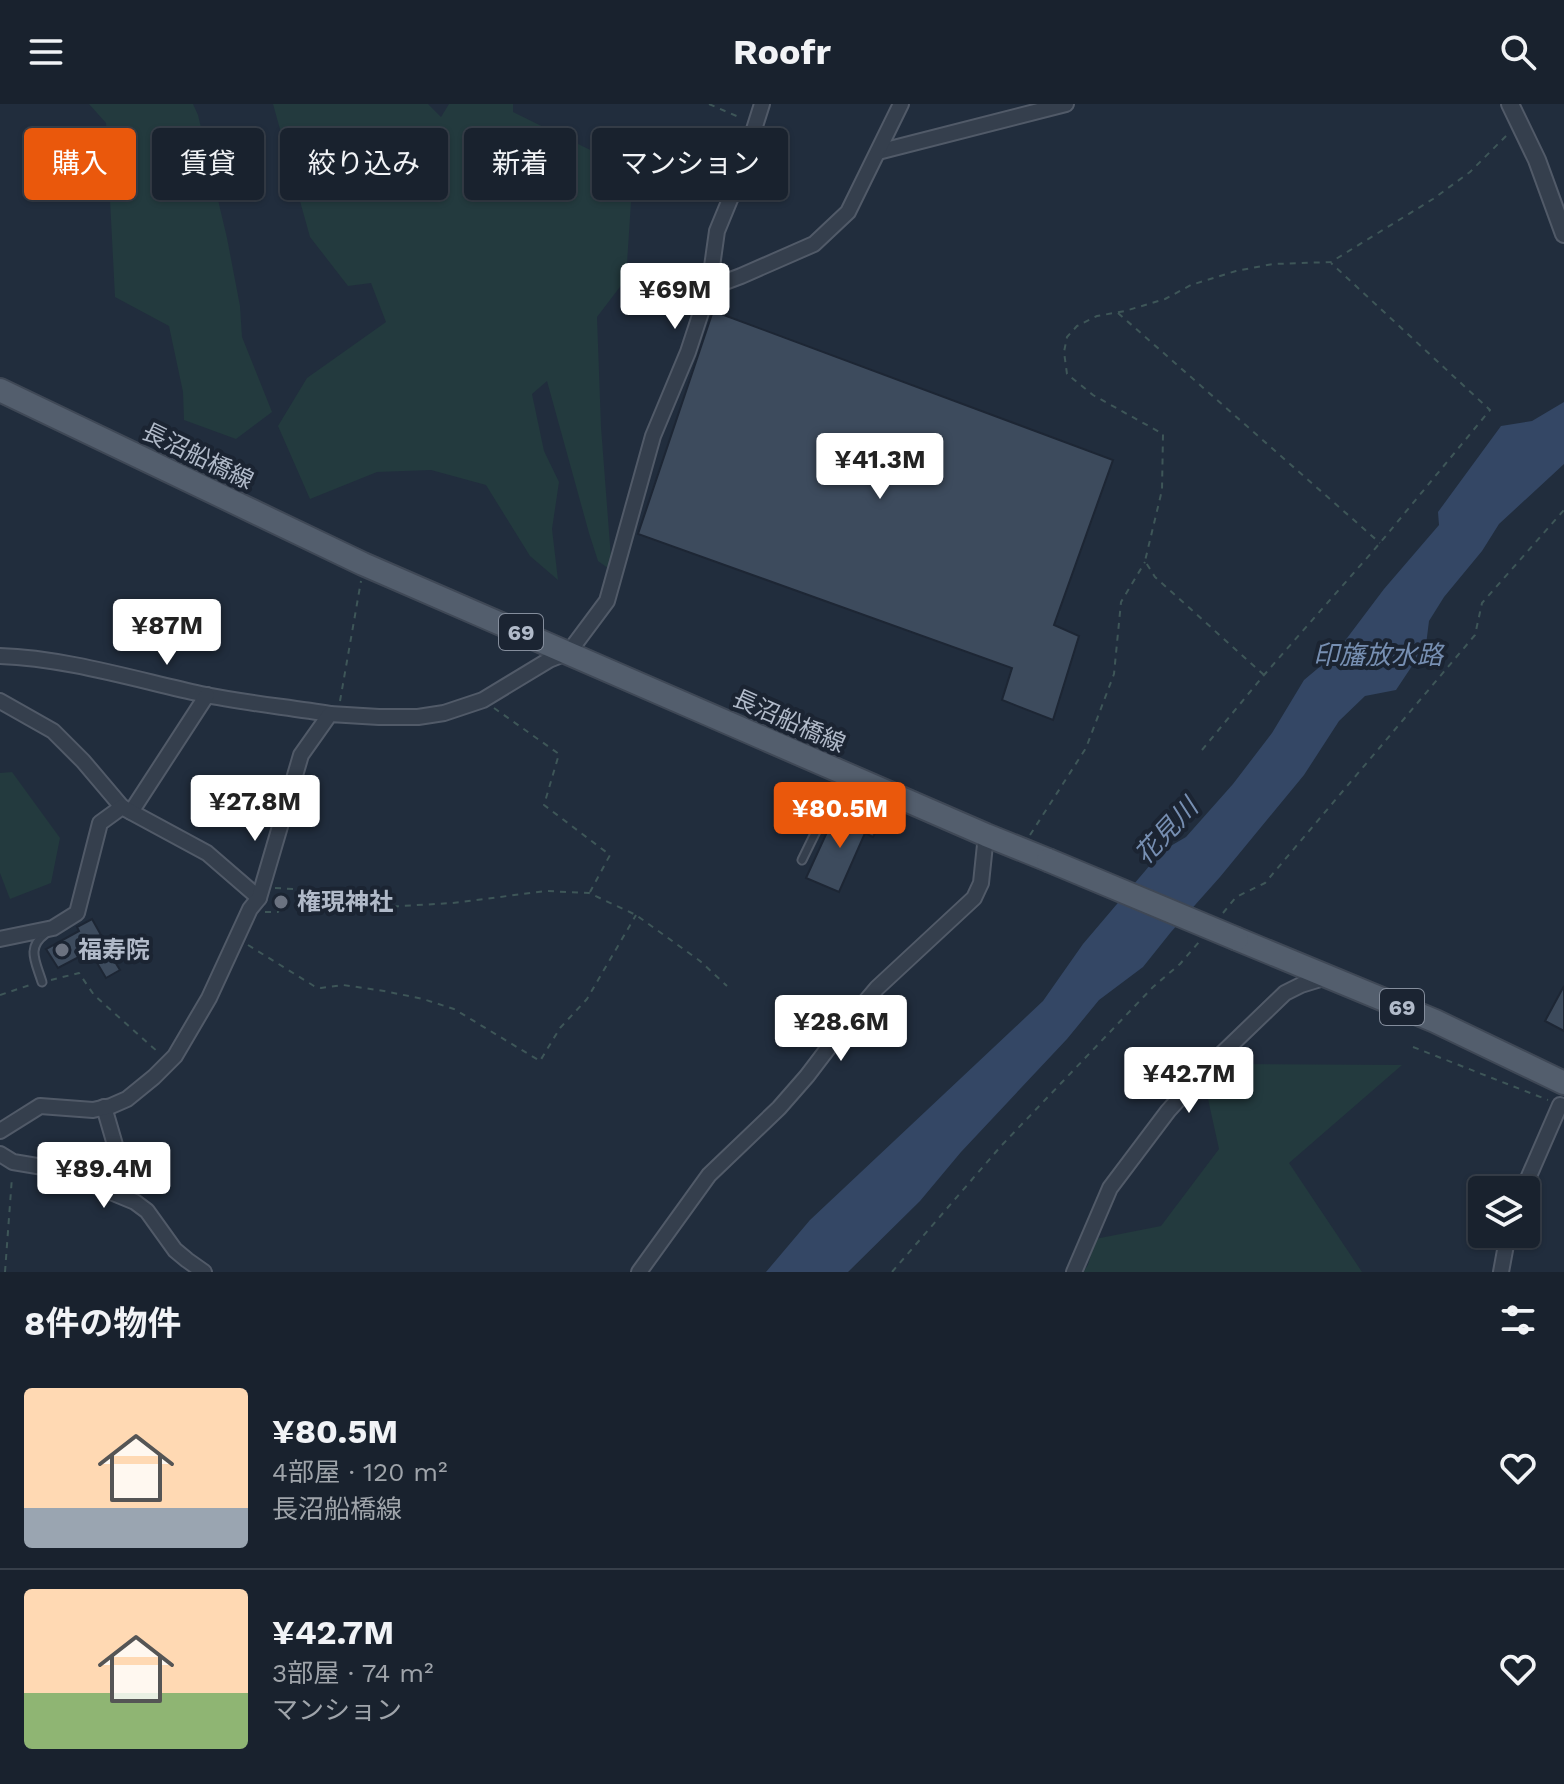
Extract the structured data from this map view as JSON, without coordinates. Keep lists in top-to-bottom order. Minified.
{"streets":{"main road":["長沼船橋線","69"]},"water":["印旛放水路","花見川"],"places":["権現神社","福寿院"],"page":{"header":"Roofr","chip":["購入","賃貸","絞り込み","新着","マンション"],"price":["¥69M","¥41.3M","¥87M","¥27.8M","¥80.5M","¥28.6M","¥42.7M","¥89.4M"],"heading":"8件の物件","list":[{"name":"¥80.5M","note":"4部屋 · 120 m² · 長沼船橋線"},{"name":"¥42.7M","note":"3部屋 · 74 m² · マンション"}]}}
